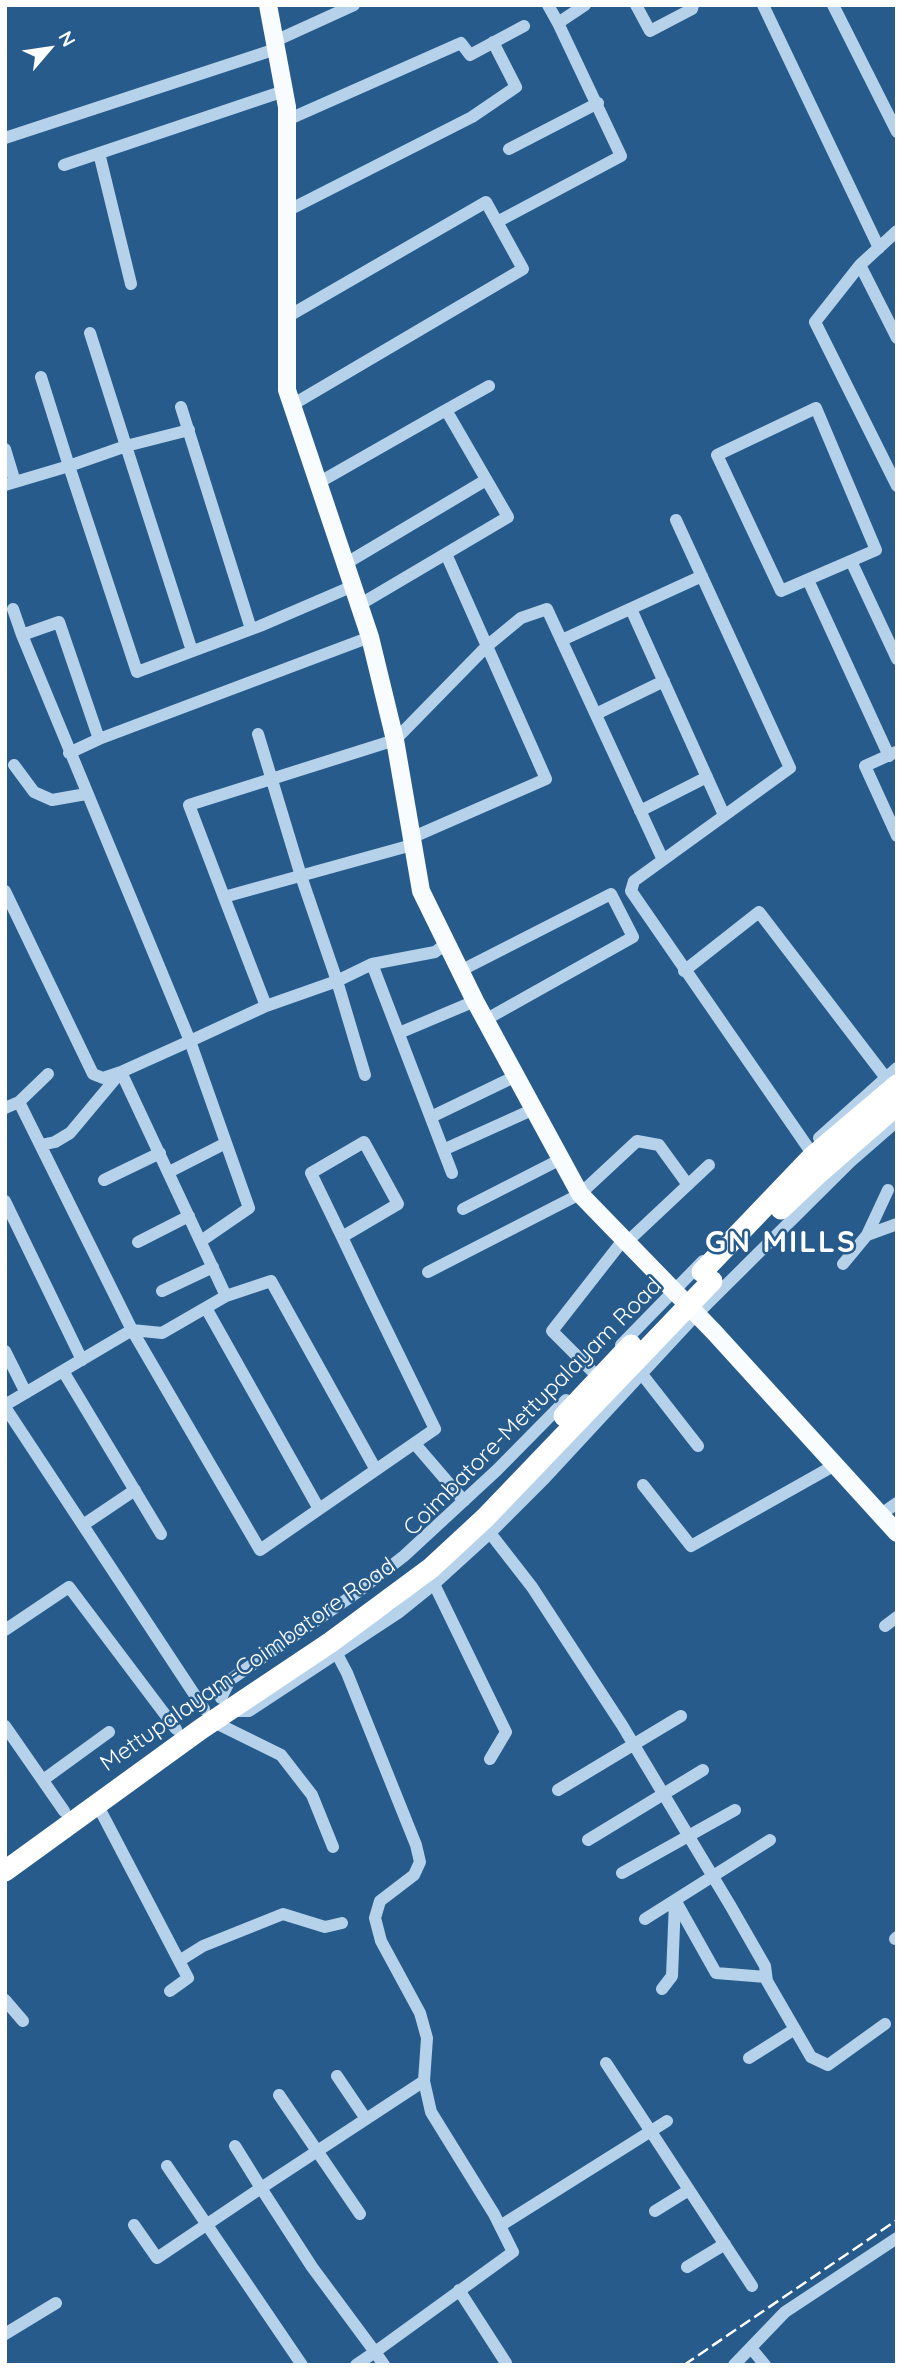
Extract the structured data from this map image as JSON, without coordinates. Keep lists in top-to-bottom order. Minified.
{"streets":{"highway":["Mettupalayam-Coimbatore Road"]},"districts":["GN MILLS"],"north":"top right"}
